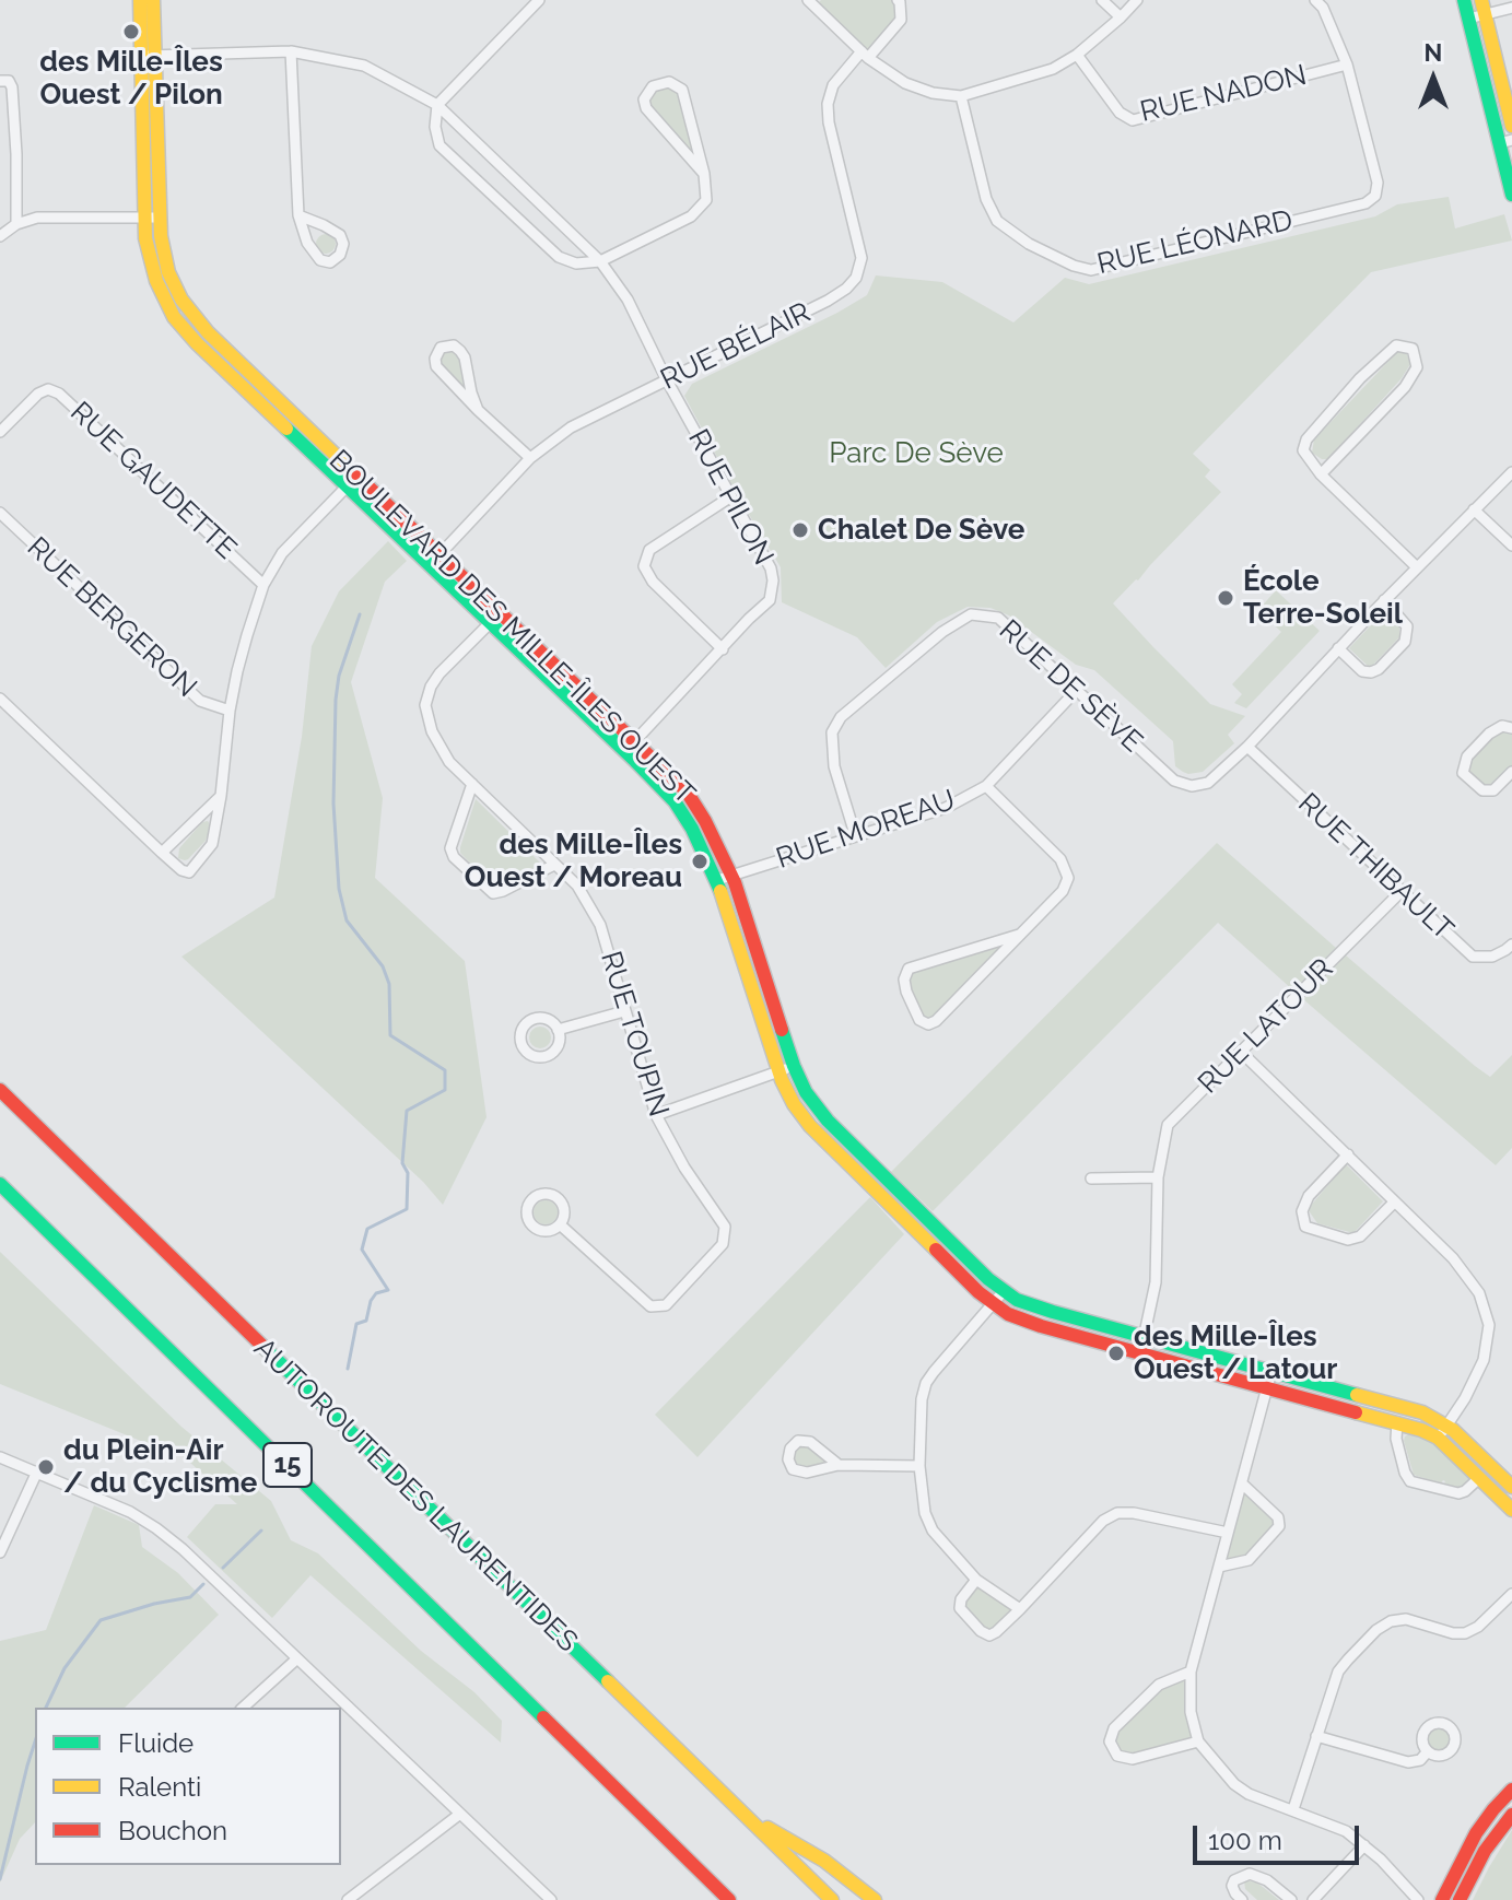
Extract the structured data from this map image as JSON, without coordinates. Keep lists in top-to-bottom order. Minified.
{"streets":{"main road":["BOULEVARD DES MILLE-ÎLES OUEST","15","AUTOROUTE DES LAURENTIDES"],"street":["RUE NADON","RUE LÉONARD","RUE BÉLAIR","RUE GAUDETTE","RUE PILON","RUE BERGERON","RUE DE SÈVE","RUE MOREAU","RUE THIBAULT","RUE LATOUR","RUE TOUPIN"]},"crossings":[["RUE NADON","RUE LÉONARD"],["RUE BÉLAIR","RUE PILON"],["RUE BÉLAIR","BOULEVARD DES MILLE-ÎLES OUEST"],["RUE PILON","BOULEVARD DES MILLE-ÎLES OUEST"],["BOULEVARD DES MILLE-ÎLES OUEST","RUE MOREAU"],["BOULEVARD DES MILLE-ÎLES OUEST","RUE LATOUR"],["BOULEVARD DES MILLE-ÎLES OUEST","RUE TOUPIN"],["RUE DE SÈVE","RUE MOREAU"],["RUE DE SÈVE","RUE THIBAULT"],["RUE THIBAULT","RUE LATOUR"]],"parks":["Parc De Sève"],"places":["des Mille-Îles Ouest / Pilon","Chalet De Sève","École Terre-Soleil","des Mille-Îles Ouest / Moreau","des Mille-Îles Ouest / Latour","du Plein-Air / du Cyclisme"],"legend":["Fluide","Ralenti","Bouchon"],"scale_bar":"100 m","north":"top"}
